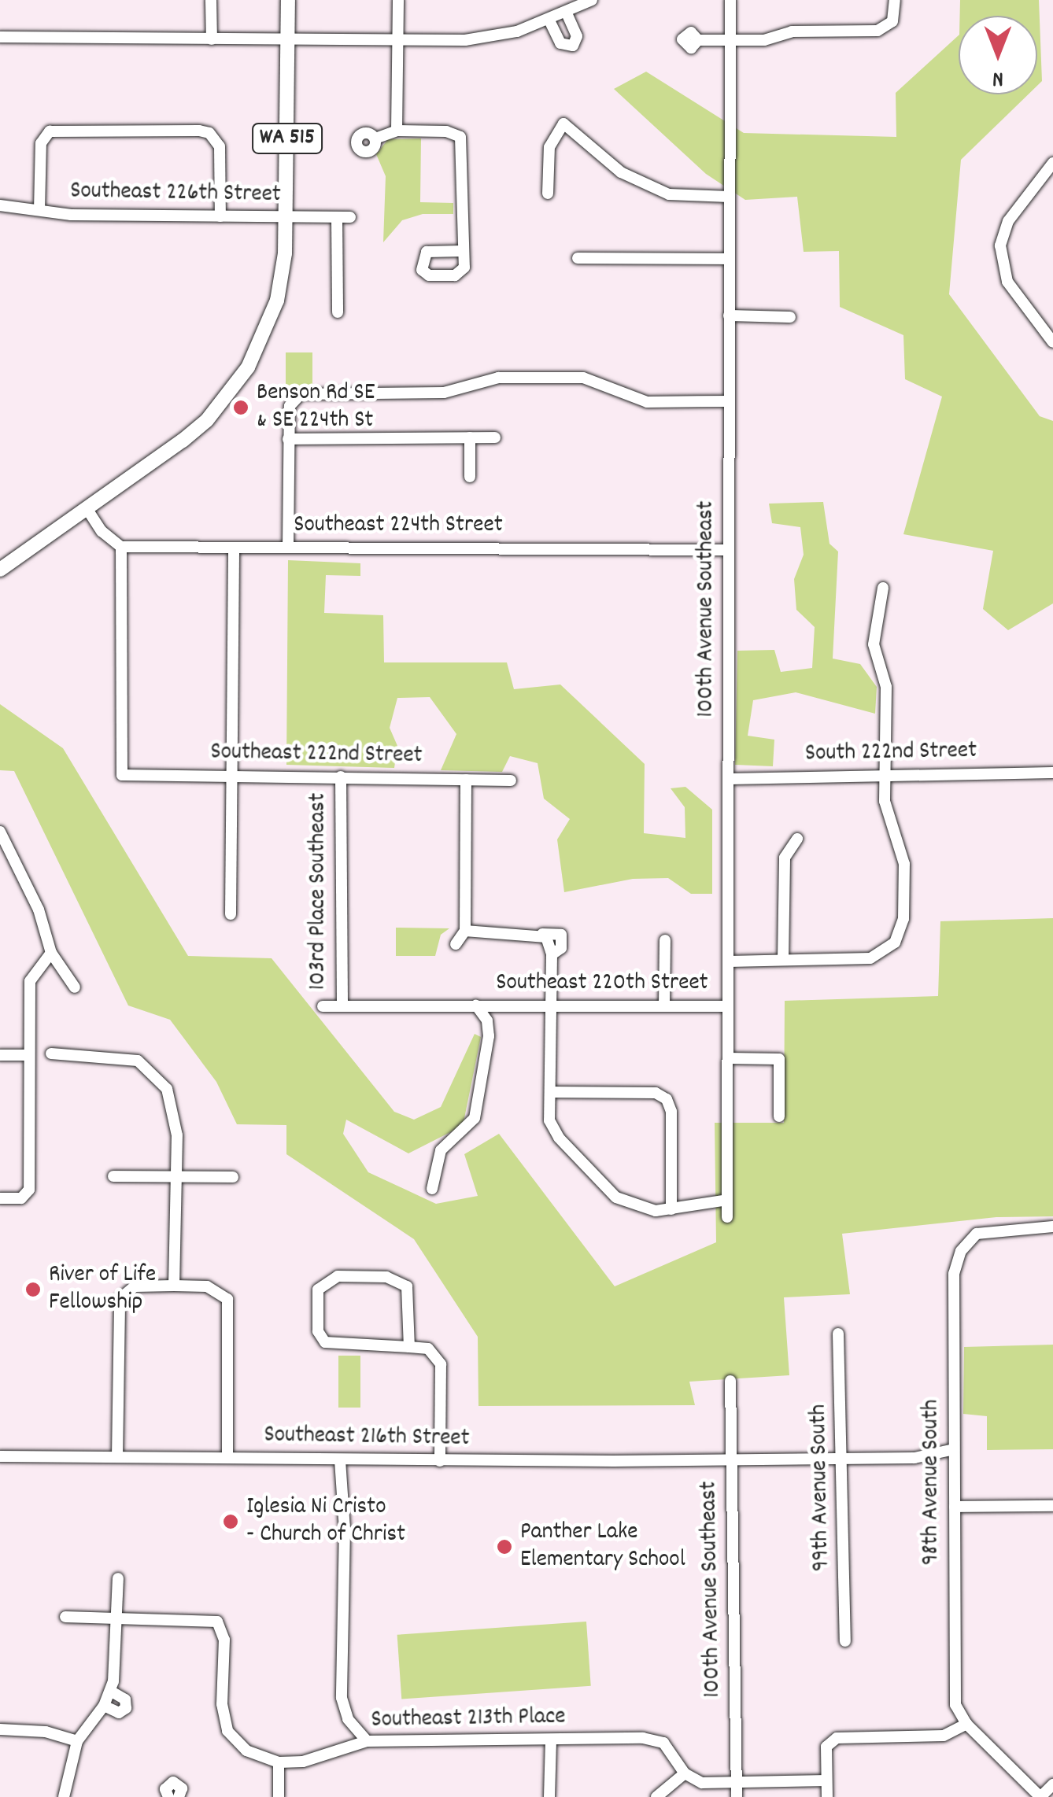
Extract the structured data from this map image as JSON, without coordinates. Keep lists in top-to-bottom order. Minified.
{"streets":{"main road":["WA 515"],"street":["Southeast 226th Street","Southeast 224th Street","100th Avenue Southeast","South 222nd Street","Southeast 222nd Street","103rd Place Southeast","Southeast 220th Street","Southeast 216th Street","98th Avenue South","99th Avenue South","Southeast 213th Place"]},"crossings":[["WA 515","Southeast 226th Street"],["Southeast 224th Street","100th Avenue Southeast"],["Southeast 224th Street","Southeast 222nd Street"],["100th Avenue Southeast","South 222nd Street"],["100th Avenue Southeast","Southeast 220th Street"],["100th Avenue Southeast","Southeast 216th Street"],["Southeast 222nd Street","103rd Place Southeast"],["103rd Place Southeast","Southeast 220th Street"],["Southeast 216th Street","99th Avenue South"]],"places":["Benson Rd SE & SE 224th St","River of Life Fellowship","Iglesia Ni Cristo - Church of Christ","Panther Lake Elementary School"],"north":"bottom"}
